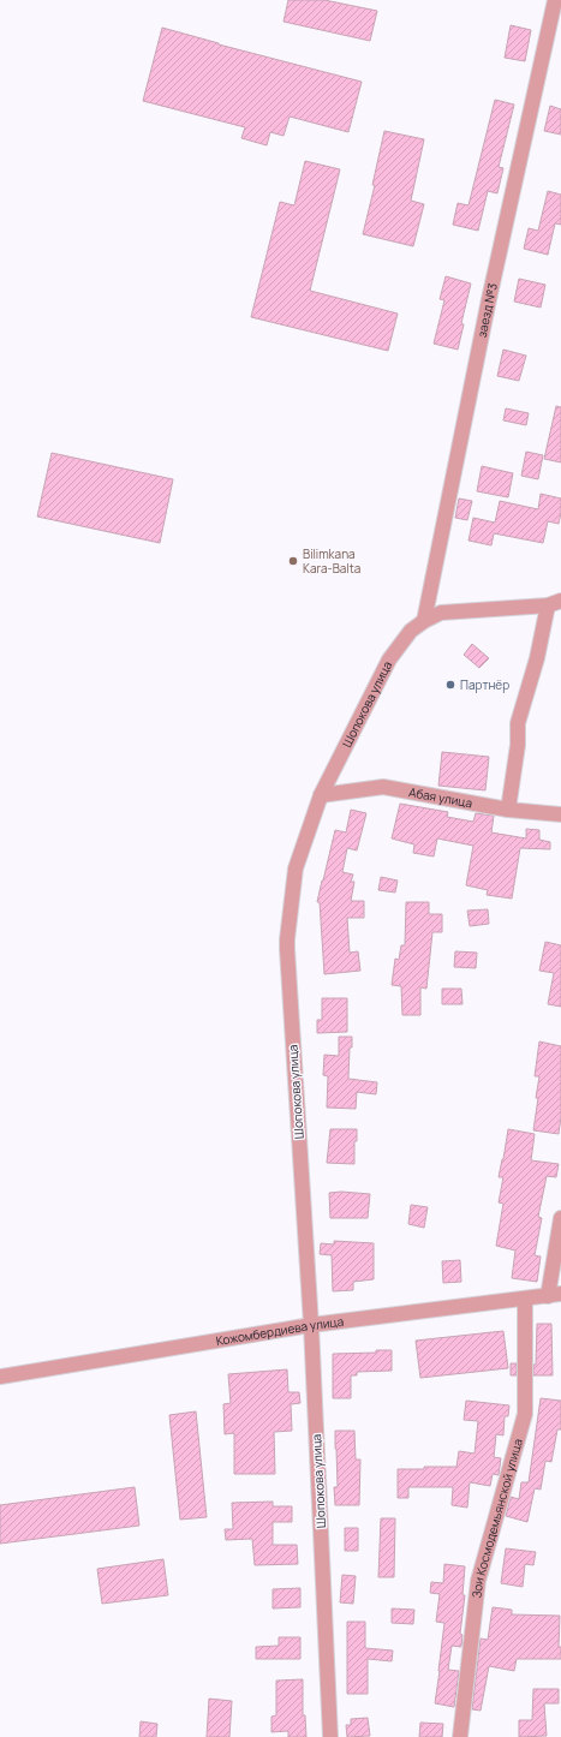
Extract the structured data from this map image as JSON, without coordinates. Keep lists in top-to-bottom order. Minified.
{"streets":{"street":["заезд №3","Шопокова улица","Абая улица","Кожомбердиева улица","Зои Космодемьянской улица"]},"crossings":[["заезд №3","Шопокова улица"],["Шопокова улица","Абая улица"],["Шопокова улица","Кожомбердиева улица"],["Кожомбердиева улица","Зои Космодемьянской улица"]],"places":["Bilimkana Kara-Balta","Партнёр"]}
